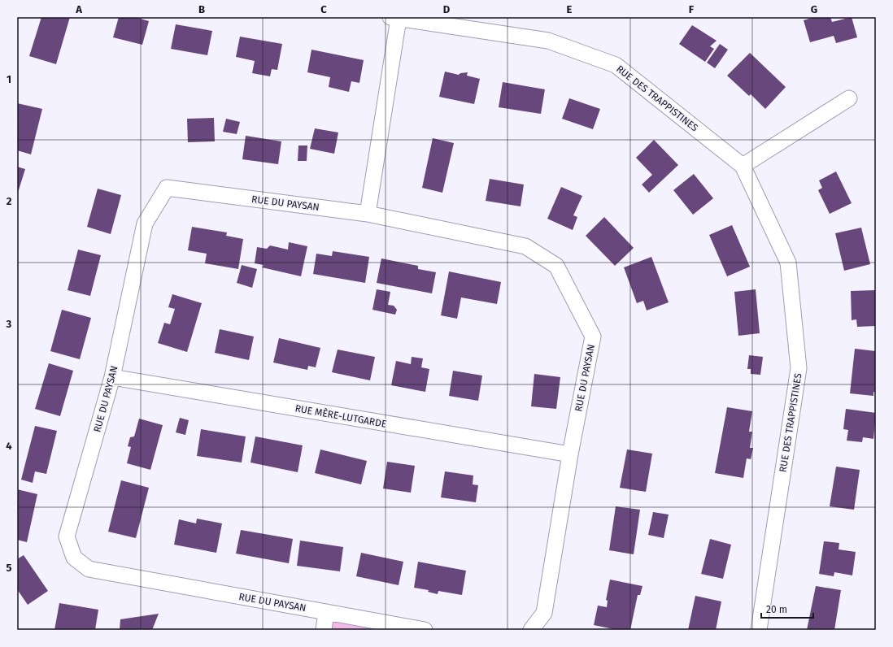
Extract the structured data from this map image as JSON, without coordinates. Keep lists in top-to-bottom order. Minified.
{"streets":{"street":["RUE DES TRAPPISTINES","RUE DU PAYSAN","RUE MÈRE-LUTGARDE"]},"crossings":[["RUE DU PAYSAN","RUE MÈRE-LUTGARDE"]],"scale_bar":"20 m","grid":{"columns":["A","B","C","D","E","F","G"],"rows":["1","2","3","4","5"]}}
